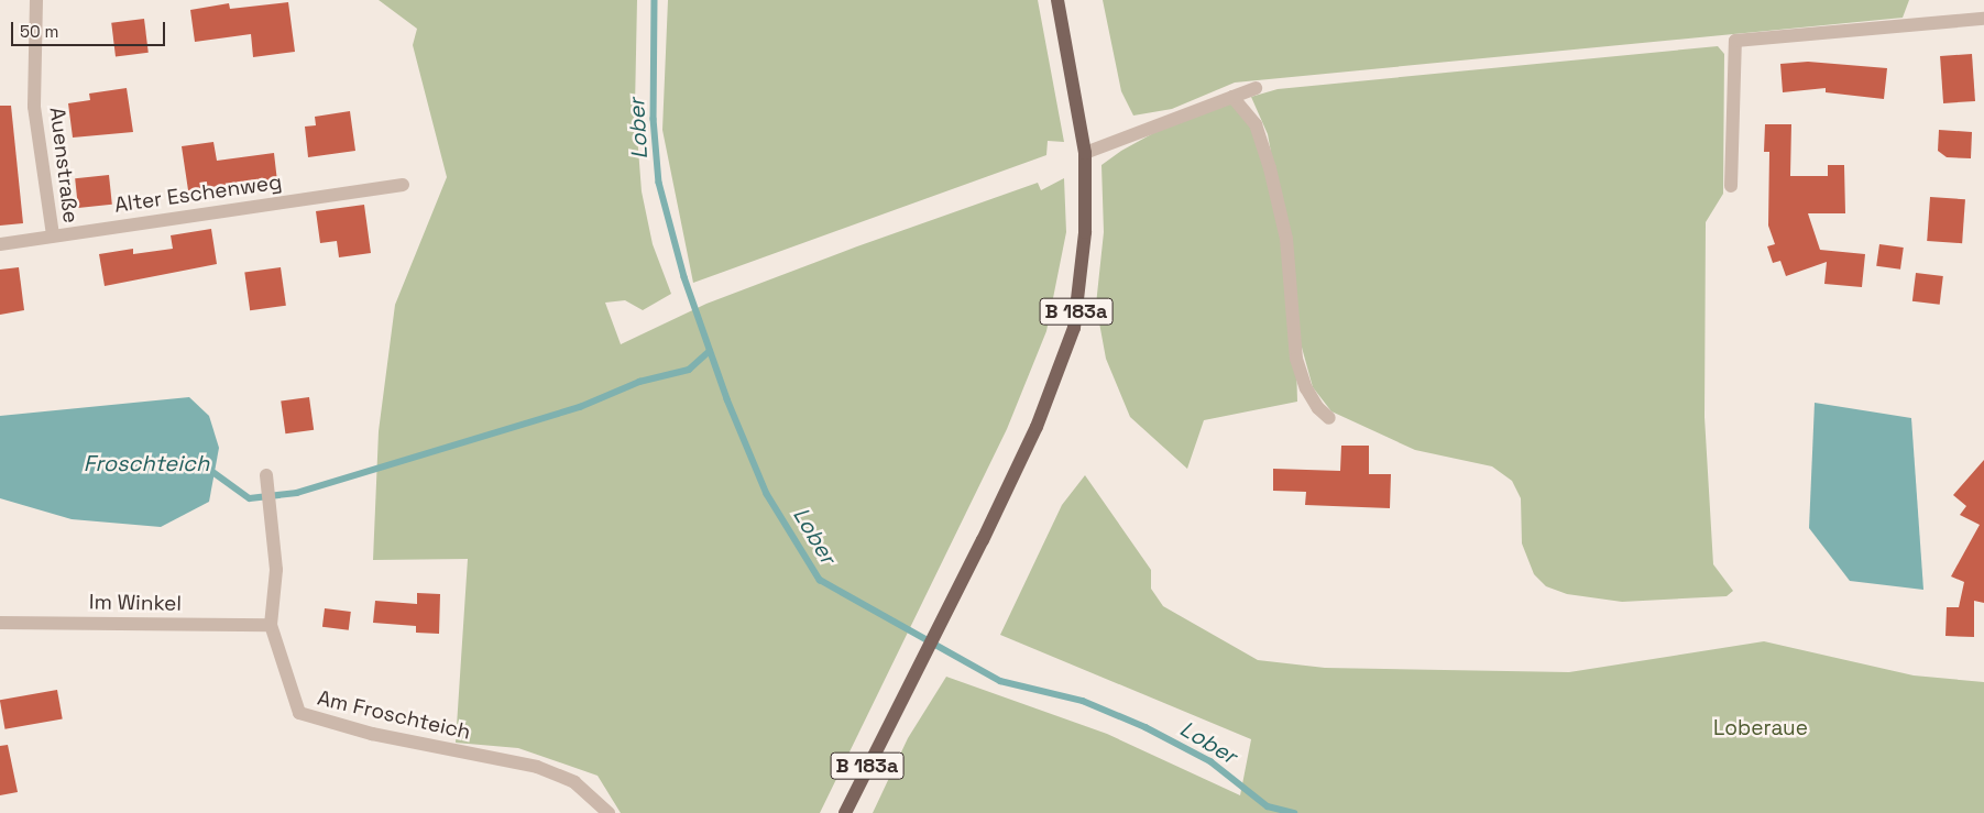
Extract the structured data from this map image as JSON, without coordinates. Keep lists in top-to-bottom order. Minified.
{"streets":{"main road":["B 183a"],"street":["Auenstraße","Alter Eschenweg","Im Winkel","Am Froschteich"]},"crossings":[["Auenstraße","Alter Eschenweg"],["Im Winkel","Am Froschteich"]],"water":["Lober","Froschteich"],"parks":["Loberaue"],"scale_bar":"50 m"}
